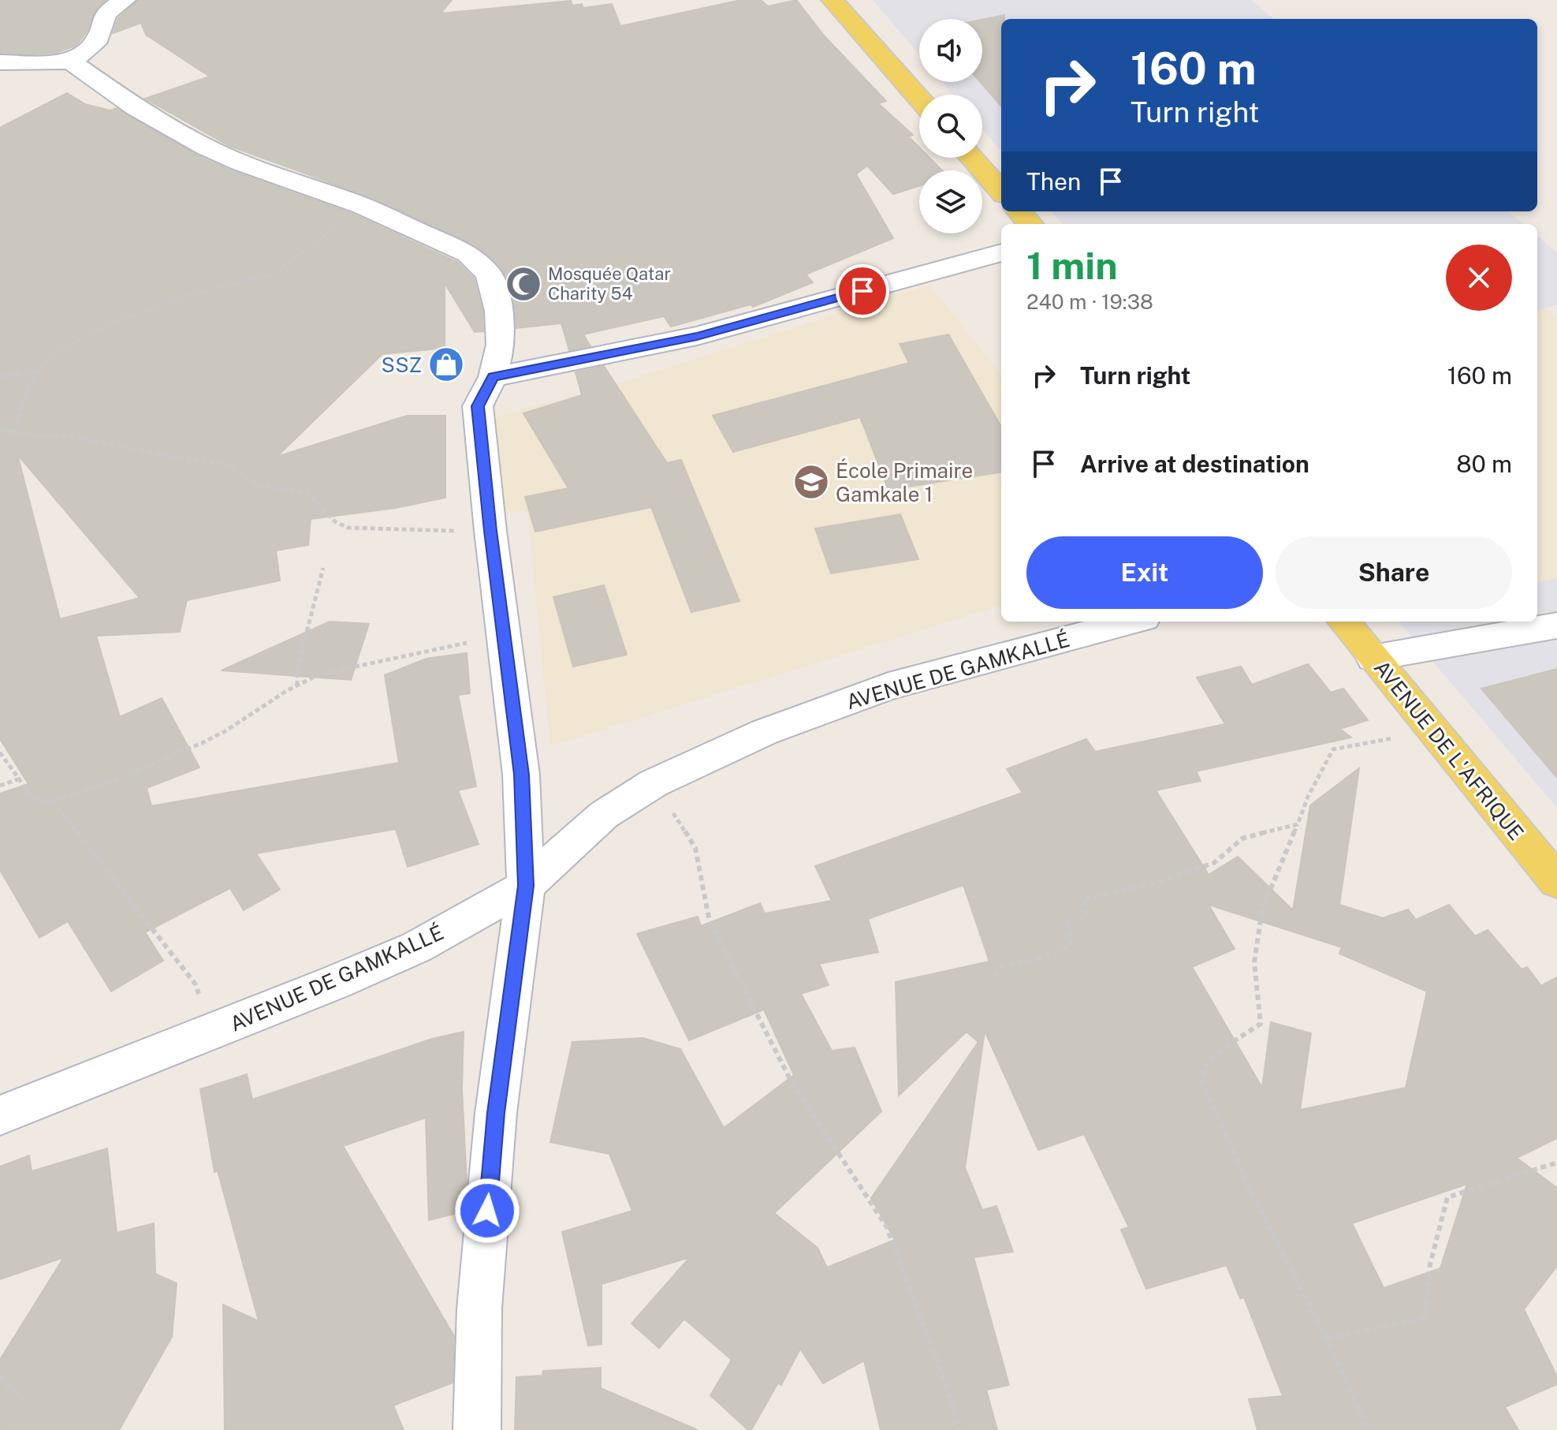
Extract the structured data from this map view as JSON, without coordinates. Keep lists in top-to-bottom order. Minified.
{"streets":{"main road":["AVENUE DE L'AFRIQUE"],"street":["AVENUE DE GAMKALLÉ"]},"places":{"mosque":["Mosquée Qatar Charity 54"],"shop":["SSZ"],"school or university":["École Primaire Gamkale 1"]},"page":{"turn":["160 m","Turn right"],"then":"Then","heading":["1 min","240 m · 19:38"],"list":[{"name":"Turn right","value":"160 m"},{"name":"Arrive at destination","value":"80 m"}],"buttons":["Exit","Share"]}}
